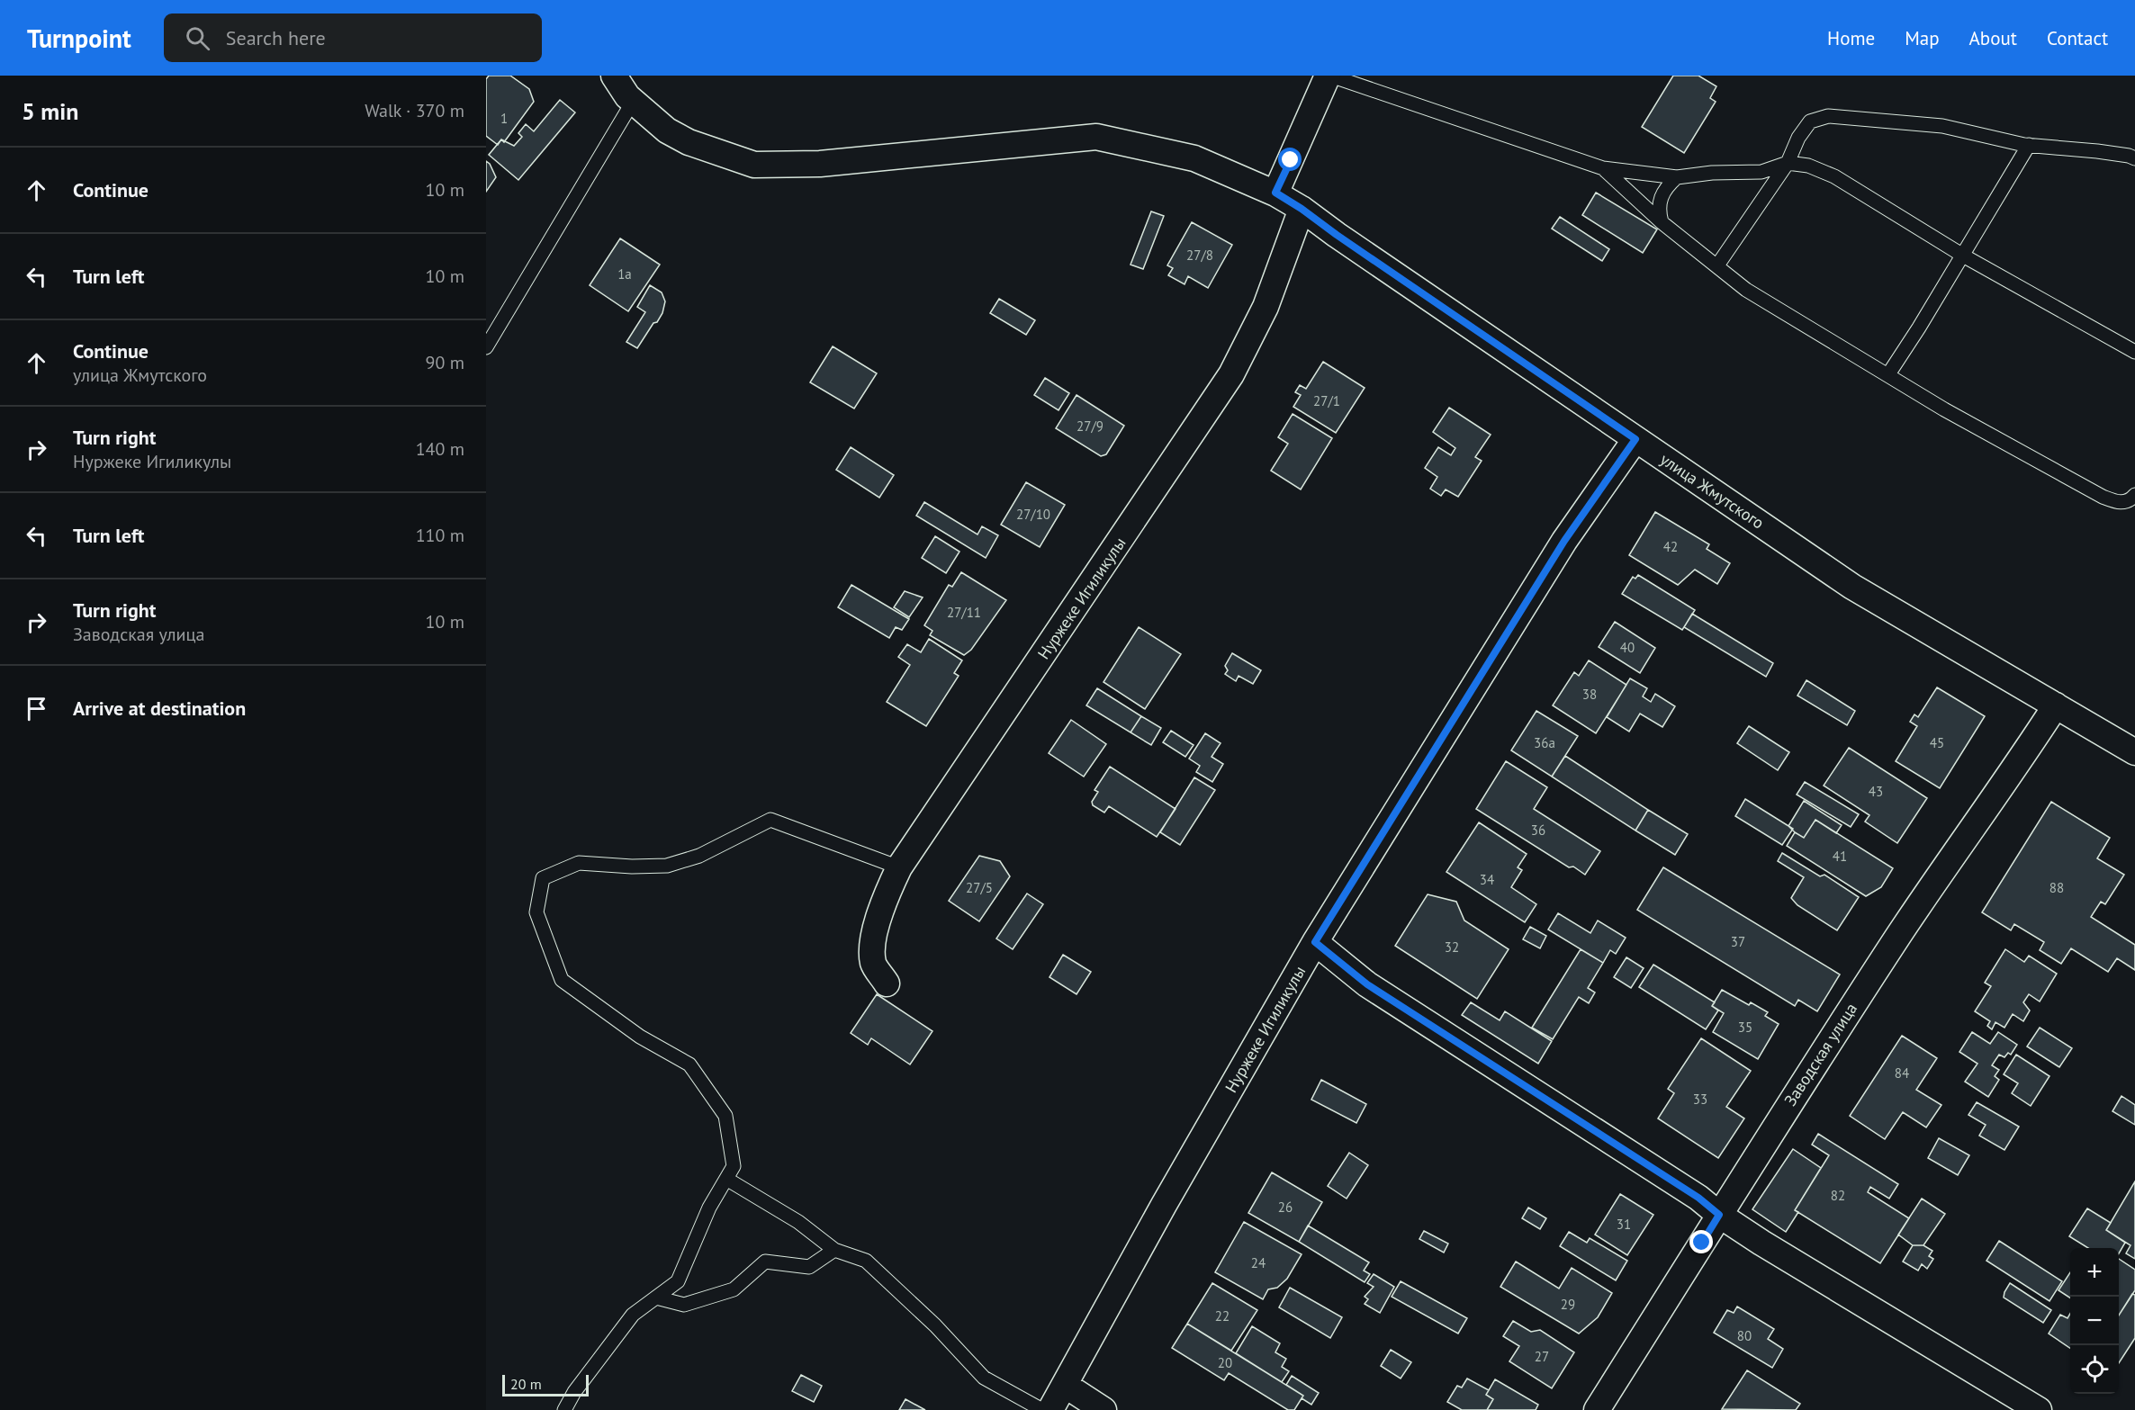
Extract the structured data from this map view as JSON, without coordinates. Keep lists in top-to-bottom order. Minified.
{"streets":{"street":["улица Жмутского","Нуржеке Игиликулы","Заводская улица"]},"crossings":[["улица Жмутского","Нуржеке Игиликулы"],["улица Жмутского","Заводская улица"]],"house_numbers":["1","27/8","1а","27/1","27/9","27/10","42","27/11","40","38","36а","45","43","36","41","34","27/5","88","37","32","35","84","33","82","26","31","24","29","22","80","27","20"],"scale_bar":"20 m","page":{"header":"Turnpoint","search":"Search here","nav":["Home","Map","About","Contact"],"heading":["5 min","Walk · 370 m"],"list":[["Continue","10 m"],["Turn left","10 m"],["Continue","улица Жмутского","90 m"],["Turn right","Нуржеке Игиликулы","140 m"],["Turn left","110 m"],["Turn right","Заводская улица","10 m"],"Arrive at destination"],"map_buttons":["+","−"],"scale":"20 m"}}
